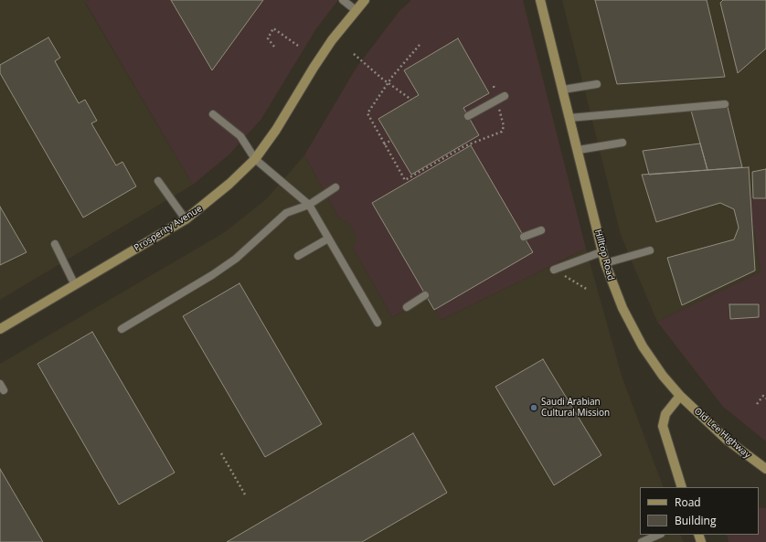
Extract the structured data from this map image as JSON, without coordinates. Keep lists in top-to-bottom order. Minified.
{"streets":{"street":["Prosperity Avenue","Hilltop Road","Old Lee Highway"]},"crossings":[["Hilltop Road","Old Lee Highway"]],"places":["Saudi Arabian Cultural Mission"],"legend":["Road","Building"]}
